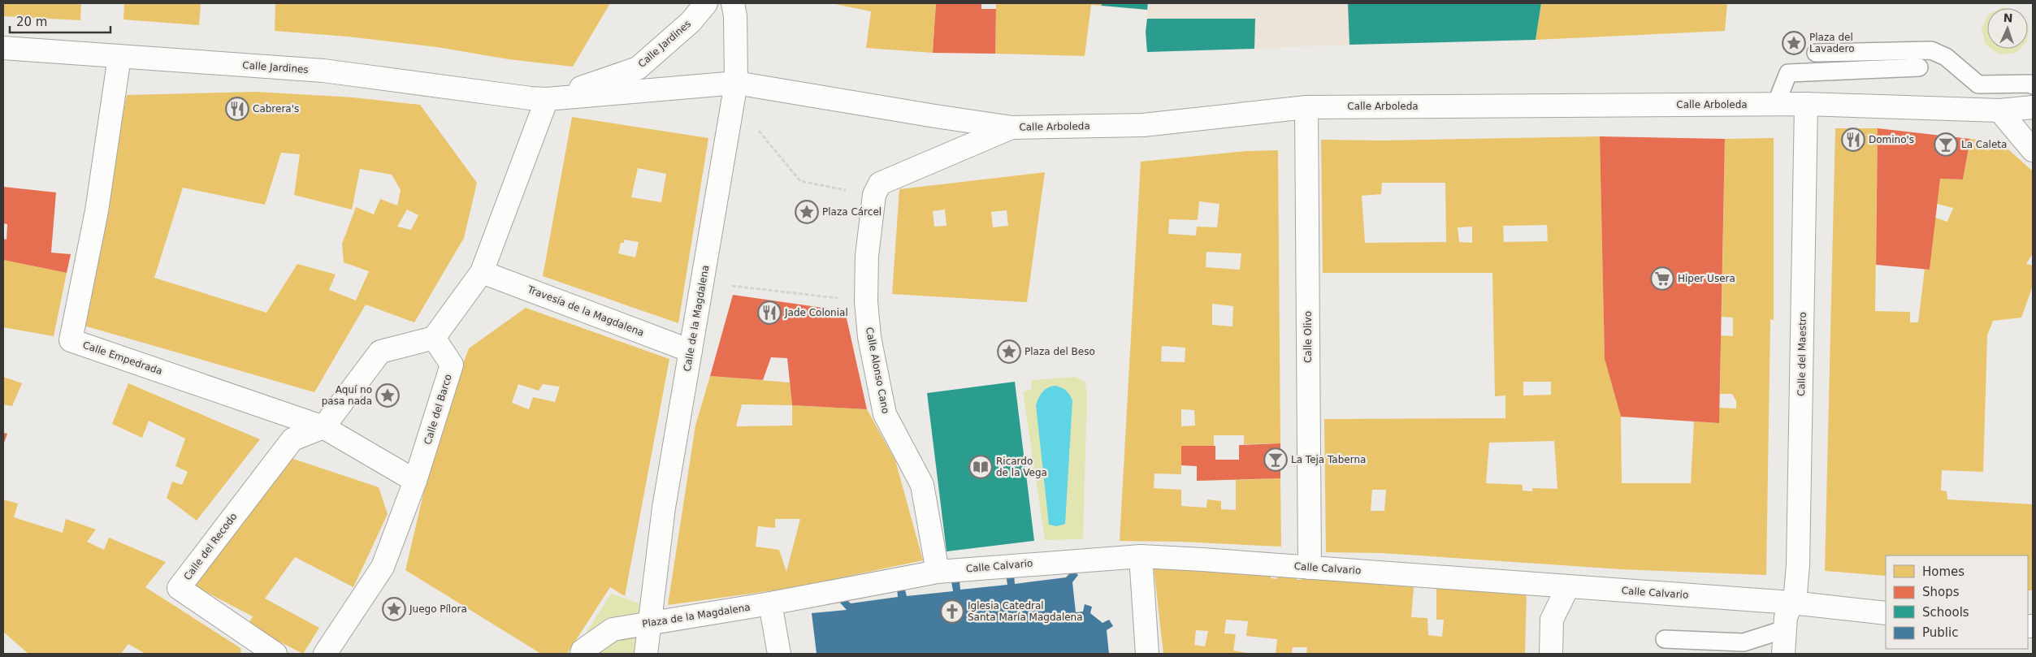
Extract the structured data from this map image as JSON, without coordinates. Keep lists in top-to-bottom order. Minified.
{"streets":{"street":["Calle Jardines","Calle Arboleda","Travesía de la Magdalena","Calle de la Magdalena","Calle Olivo","Calle del Maestro","Calle Empedrada","Calle Alonso Cano","Calle del Barco","Calle del Recodo","Calle Calvario","Plaza de la Magdalena"]},"crossings":[["Calle Jardines","Calle Arboleda"],["Calle Jardines","Calle de la Magdalena"],["Calle Jardines","Calle Empedrada"],["Calle Arboleda","Calle de la Magdalena"],["Calle Arboleda","Calle Olivo"],["Calle Arboleda","Calle del Maestro"],["Travesía de la Magdalena","Calle de la Magdalena"],["Calle de la Magdalena","Plaza de la Magdalena"],["Calle Olivo","Calle Calvario"],["Calle del Maestro","Calle Calvario"],["Calle Empedrada","Calle del Barco"],["Calle Empedrada","Calle del Recodo"],["Calle Alonso Cano","Calle Calvario"],["Calle Calvario","Plaza de la Magdalena"]],"places":{"place":["Plaza del Lavadero","Plaza Cárcel","Plaza del Beso","Aquí no pasa nada","Juego Pílora"],"restaurant":["Cabrera's","Domino's","Jade Colonial"],"bar":["La Caleta","La Teja Taberna"],"supermarket":["Hiper Usera"],"library":["Ricardo de la Vega"],"church":["Iglesia Catedral Santa María Magdalena"]},"legend":["Homes","Shops","Schools","Public"],"scale_bar":"20 m","north":"top"}
